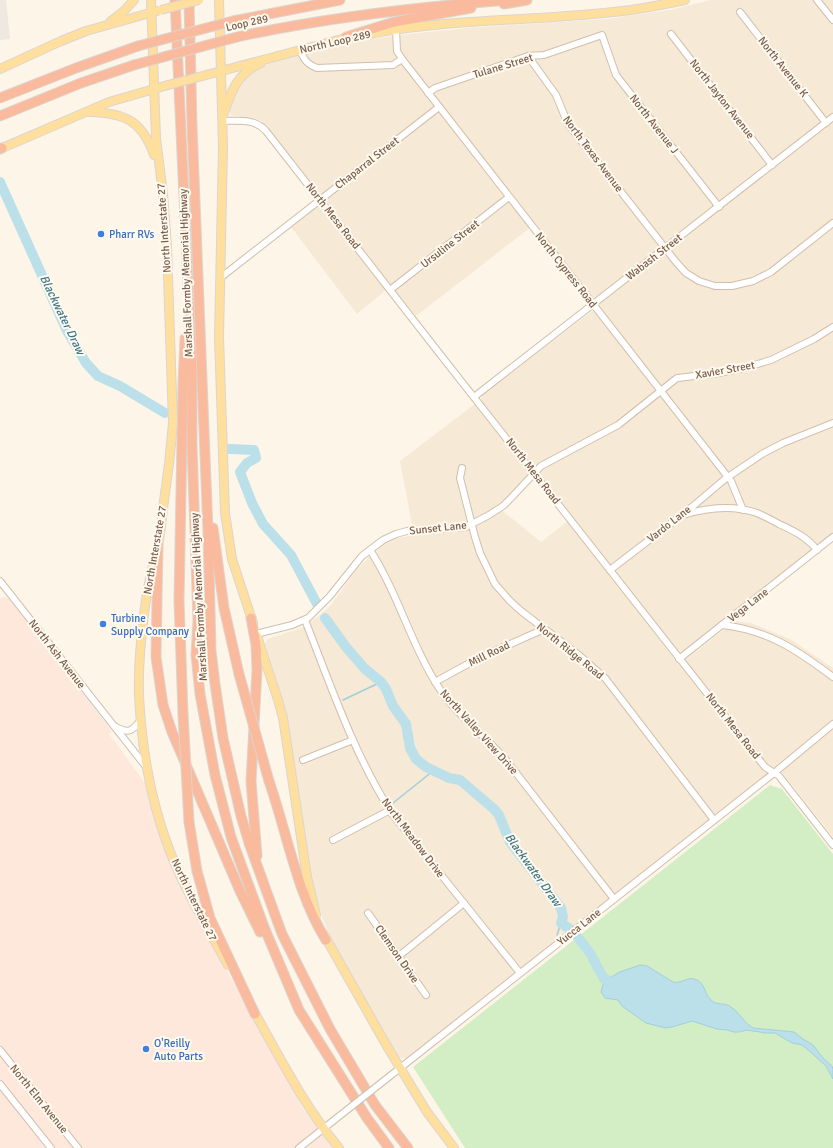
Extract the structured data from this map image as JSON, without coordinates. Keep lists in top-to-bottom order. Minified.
{"streets":{"highway":["Loop 289","Marshall Formby Memorial Highway"],"main road":["North Loop 289","North Interstate 27"],"street":["Tulane Street","North Avenue K","North Jayton Avenue","North Avenue J","North Texas Avenue","Chaparral Street","North Mesa Road","Ursuline Street","Wabash Street","North Cypress Road","Xavier Street","Vardo Lane","Sunset Lane","Vega Lane","North Ridge Road","North Ash Avenue","Mill Road","North Valley View Drive","North Meadow Drive","Yucca Lane","Clemson Drive","North Elm Avenue"]},"crossings":[["North Loop 289","North Interstate 27"],["North Loop 289","North Cypress Road"],["Tulane Street","North Avenue J"],["Tulane Street","North Texas Avenue"],["Tulane Street","North Cypress Road"],["North Avenue K","Wabash Street"],["North Jayton Avenue","Wabash Street"],["North Avenue J","Wabash Street"],["North Texas Avenue","Wabash Street"],["Chaparral Street","North Mesa Road"],["Chaparral Street","North Cypress Road"],["North Mesa Road","Ursuline Street"],["North Mesa Road","Wabash Street"],["North Mesa Road","Vardo Lane"],["North Mesa Road","Sunset Lane"],["North Mesa Road","Vega Lane"],["North Mesa Road","Yucca Lane"],["North Interstate 27","North Ash Avenue"],["North Interstate 27","Yucca Lane"],["Ursuline Street","North Cypress Road"],["Wabash Street","North Cypress Road"],["North Cypress Road","Xavier Street"],["North Cypress Road","Vardo Lane"],["North Cypress Road","Sunset Lane"],["Xavier Street","Sunset Lane"],["Sunset Lane","North Ridge Road"],["Sunset Lane","North Valley View Drive"],["Sunset Lane","North Meadow Drive"],["North Ridge Road","Mill Road"],["North Ridge Road","Yucca Lane"],["Mill Road","North Valley View Drive"],["North Valley View Drive","Yucca Lane"],["North Meadow Drive","Yucca Lane"]],"water":["Blackwater Draw"],"places":["Pharr RVs","Turbine Supply Company","O'Reilly Auto Parts"]}
